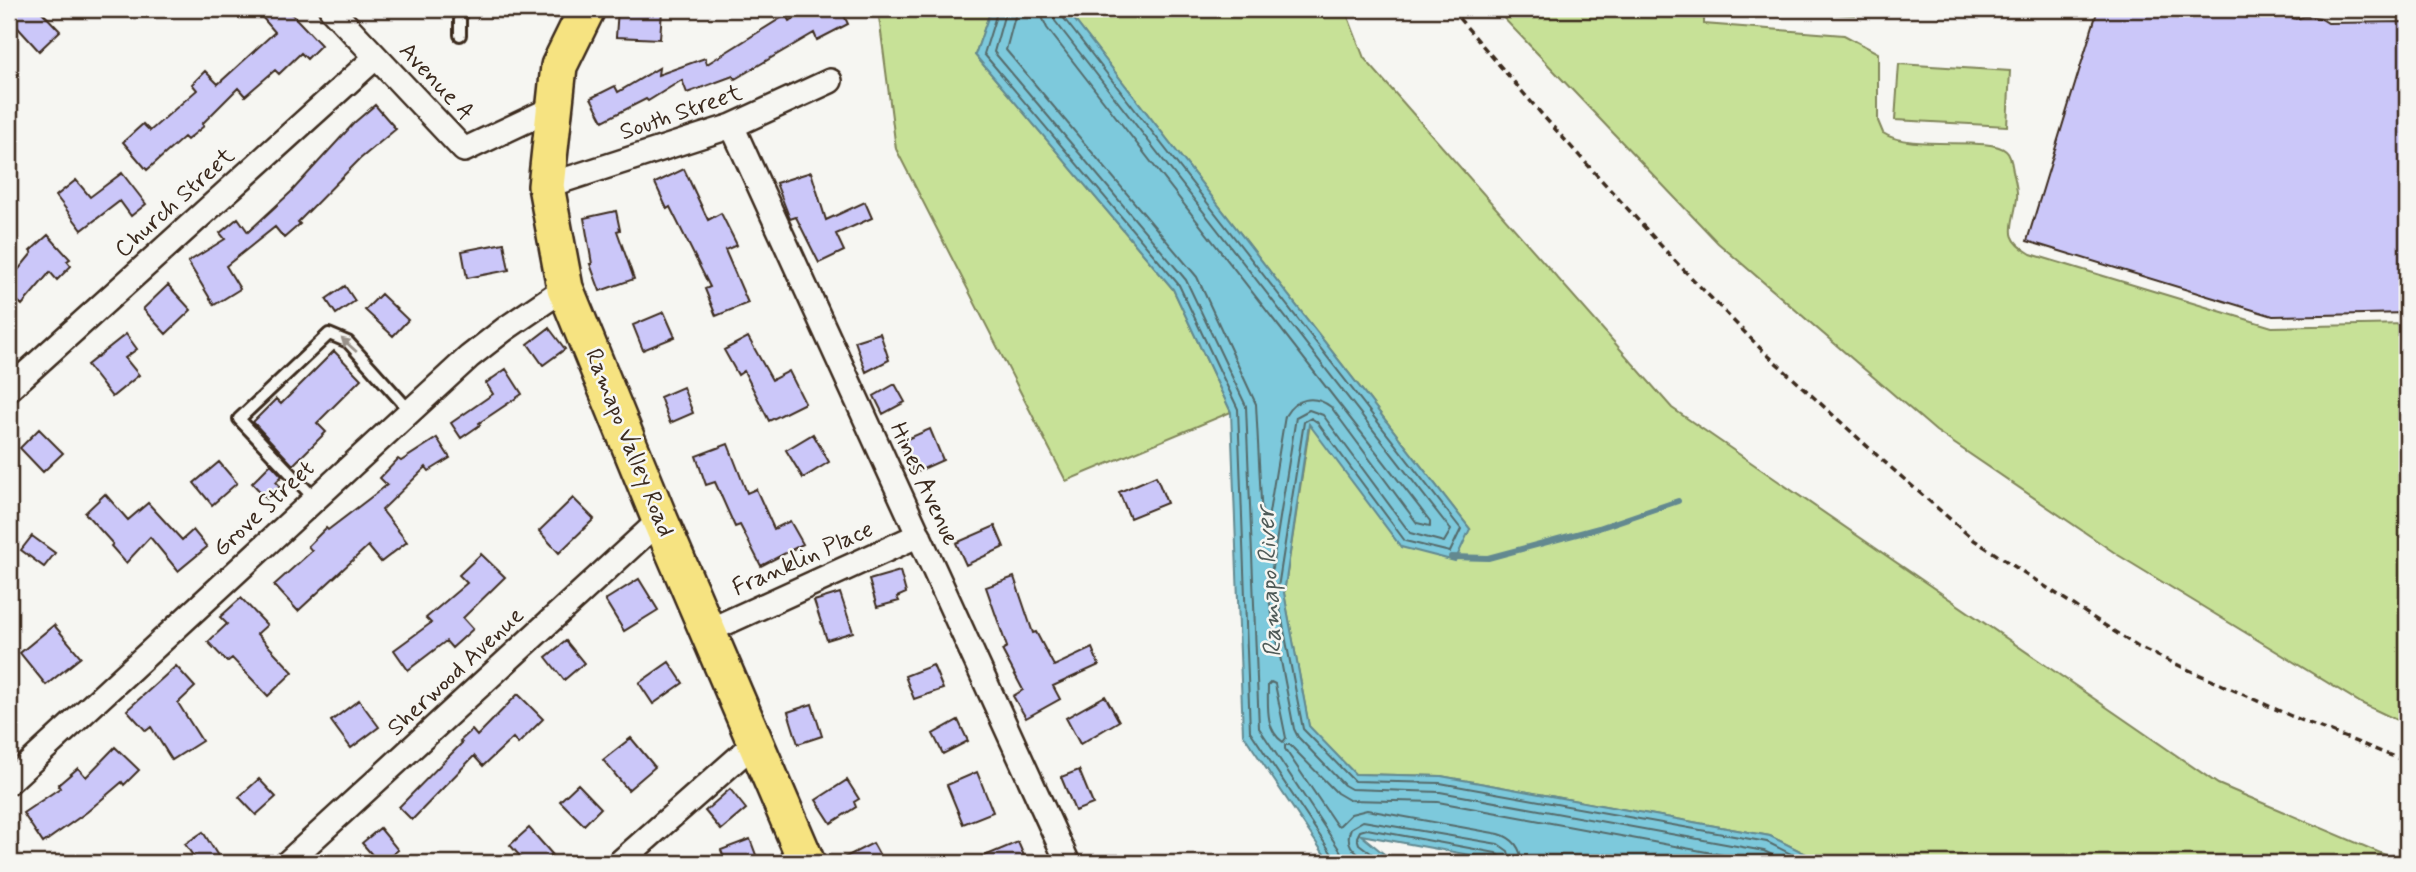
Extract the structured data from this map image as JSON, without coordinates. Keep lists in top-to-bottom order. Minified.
{"streets":{"main road":["Ramapo Valley Road"],"street":["Avenue A","South Street","Church Street","Hines Avenue","Grove Street","Franklin Place","Sherwood Avenue"]},"crossings":[["Avenue A","Church Street"],["Avenue A","Ramapo Valley Road"],["South Street","Ramapo Valley Road"],["South Street","Hines Avenue"],["Ramapo Valley Road","Grove Street"],["Ramapo Valley Road","Franklin Place"],["Ramapo Valley Road","Sherwood Avenue"],["Hines Avenue","Franklin Place"]],"water":["Ramapo River"]}
